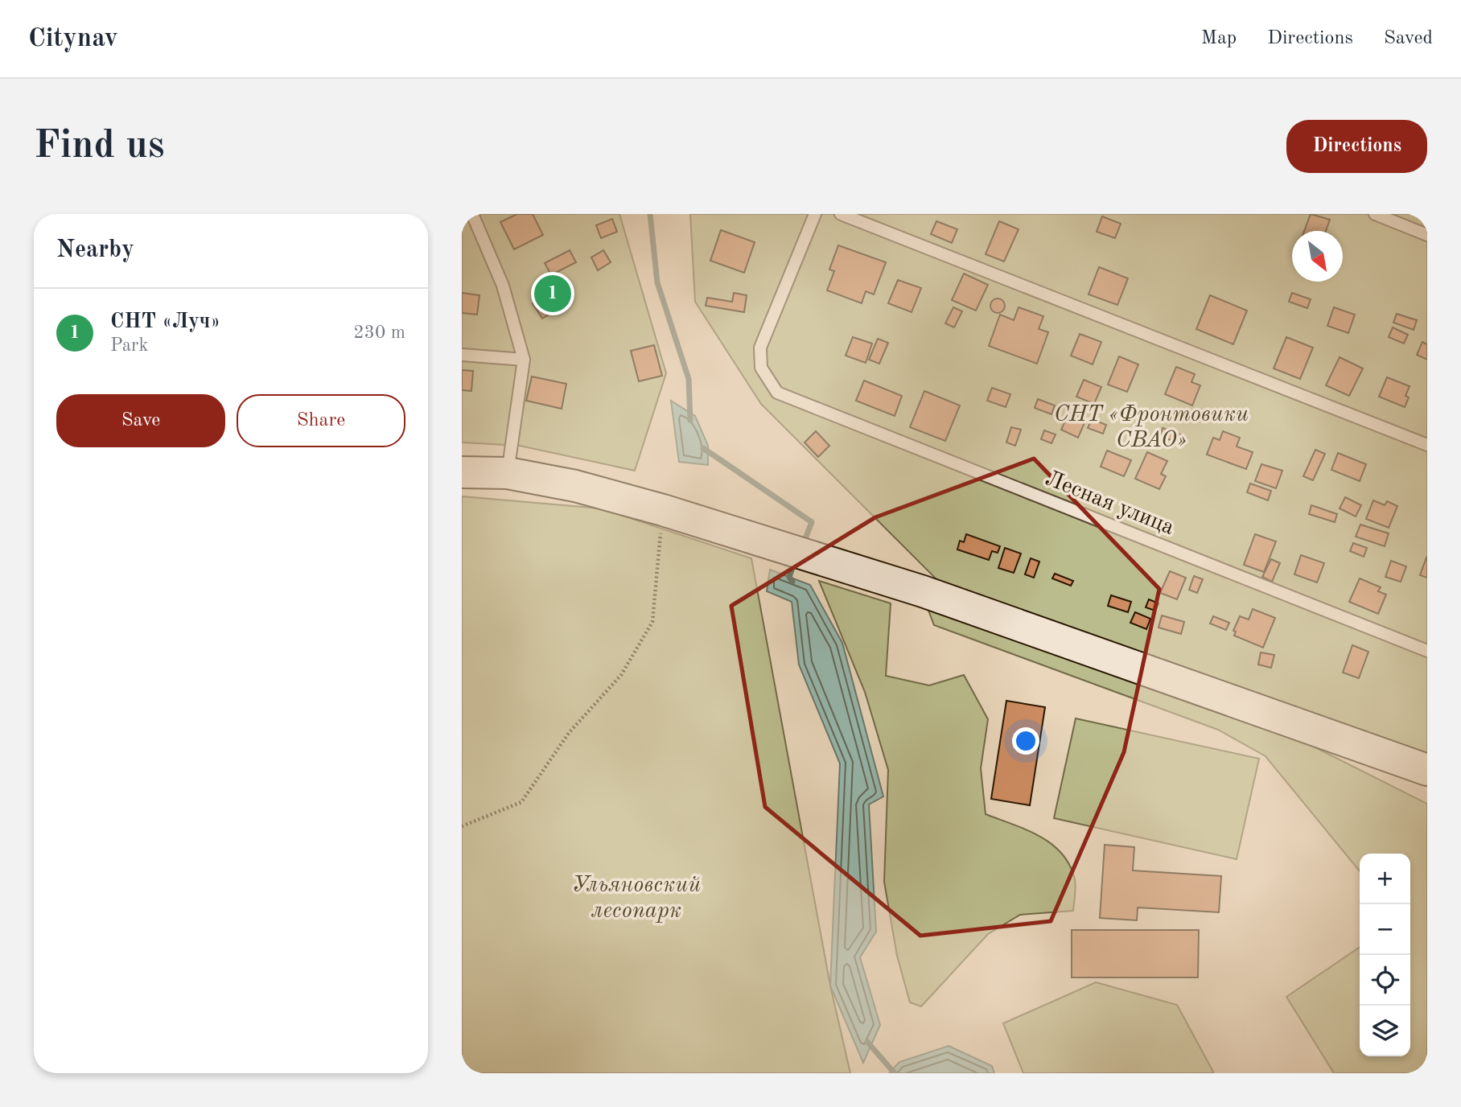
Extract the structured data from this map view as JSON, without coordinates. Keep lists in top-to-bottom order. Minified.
{"streets":{"lane":["Лесная улица"]},"parks":["СНТ «Фронтовики СВАО»","Ульяновский лесопарк"],"north":"bottom right","page":{"header":"Citynav","nav":["Map","Directions","Saved"],"buttons":["Directions",["Save","Share"]],"title":"Find us","heading":"Nearby","pins":"1","list":[{"mark":"1","name":"СНТ «Луч»","note":"Park","value":"230 m"}],"map_buttons":["+","−"]}}
